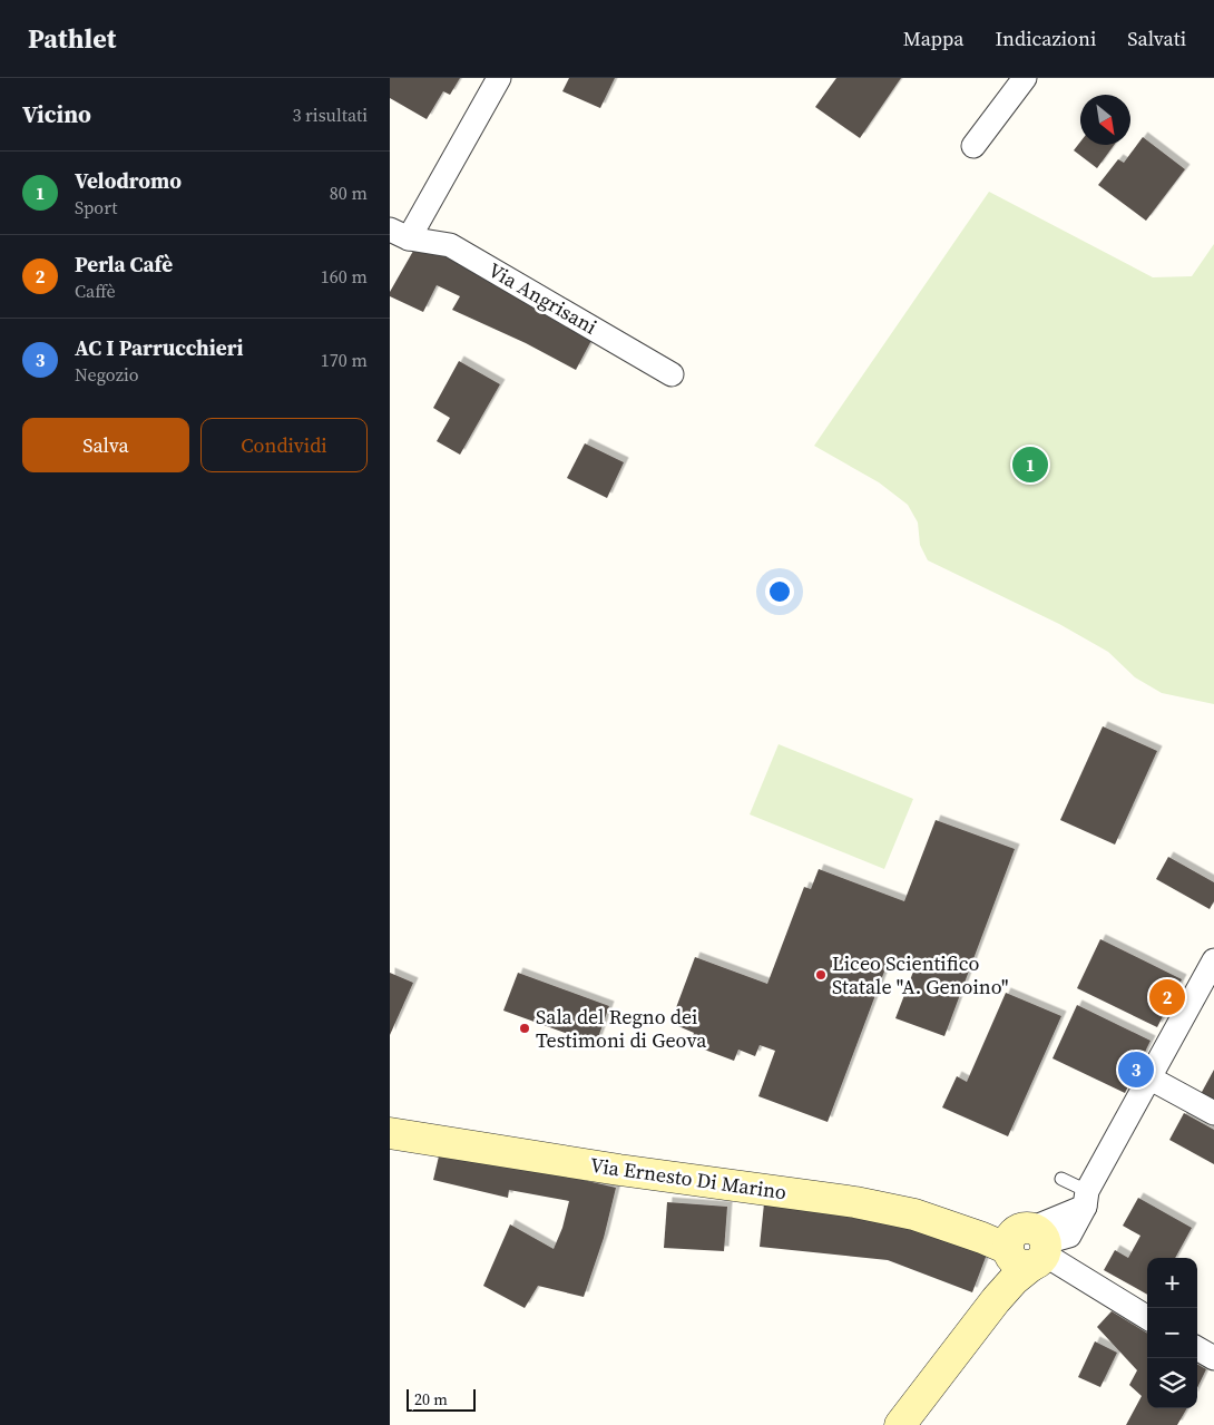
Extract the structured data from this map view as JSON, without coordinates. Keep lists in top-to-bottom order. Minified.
{"streets":{"street":["Via Angrisani","Via Ernesto Di Marino"]},"places":["Liceo Scientifico Statale \"A. Genoino\"","Sala del Regno dei Testimoni di Geova"],"scale_bar":"20 m","north":"bottom right","page":{"header":"Pathlet","nav":["Mappa","Indicazioni","Salvati"],"heading":["Vicino","3 risultati"],"list":[{"mark":"1","name":"Velodromo","note":"Sport","value":"80 m"},{"mark":"2","name":"Perla Cafè","note":"Caffè","value":"160 m"},{"mark":"3","name":"AC I Parrucchieri","note":"Negozio","value":"170 m"}],"buttons":["Salva","Condividi"],"pins":["1","2","3"],"map_buttons":["+","−"],"scale":"20 m"}}
